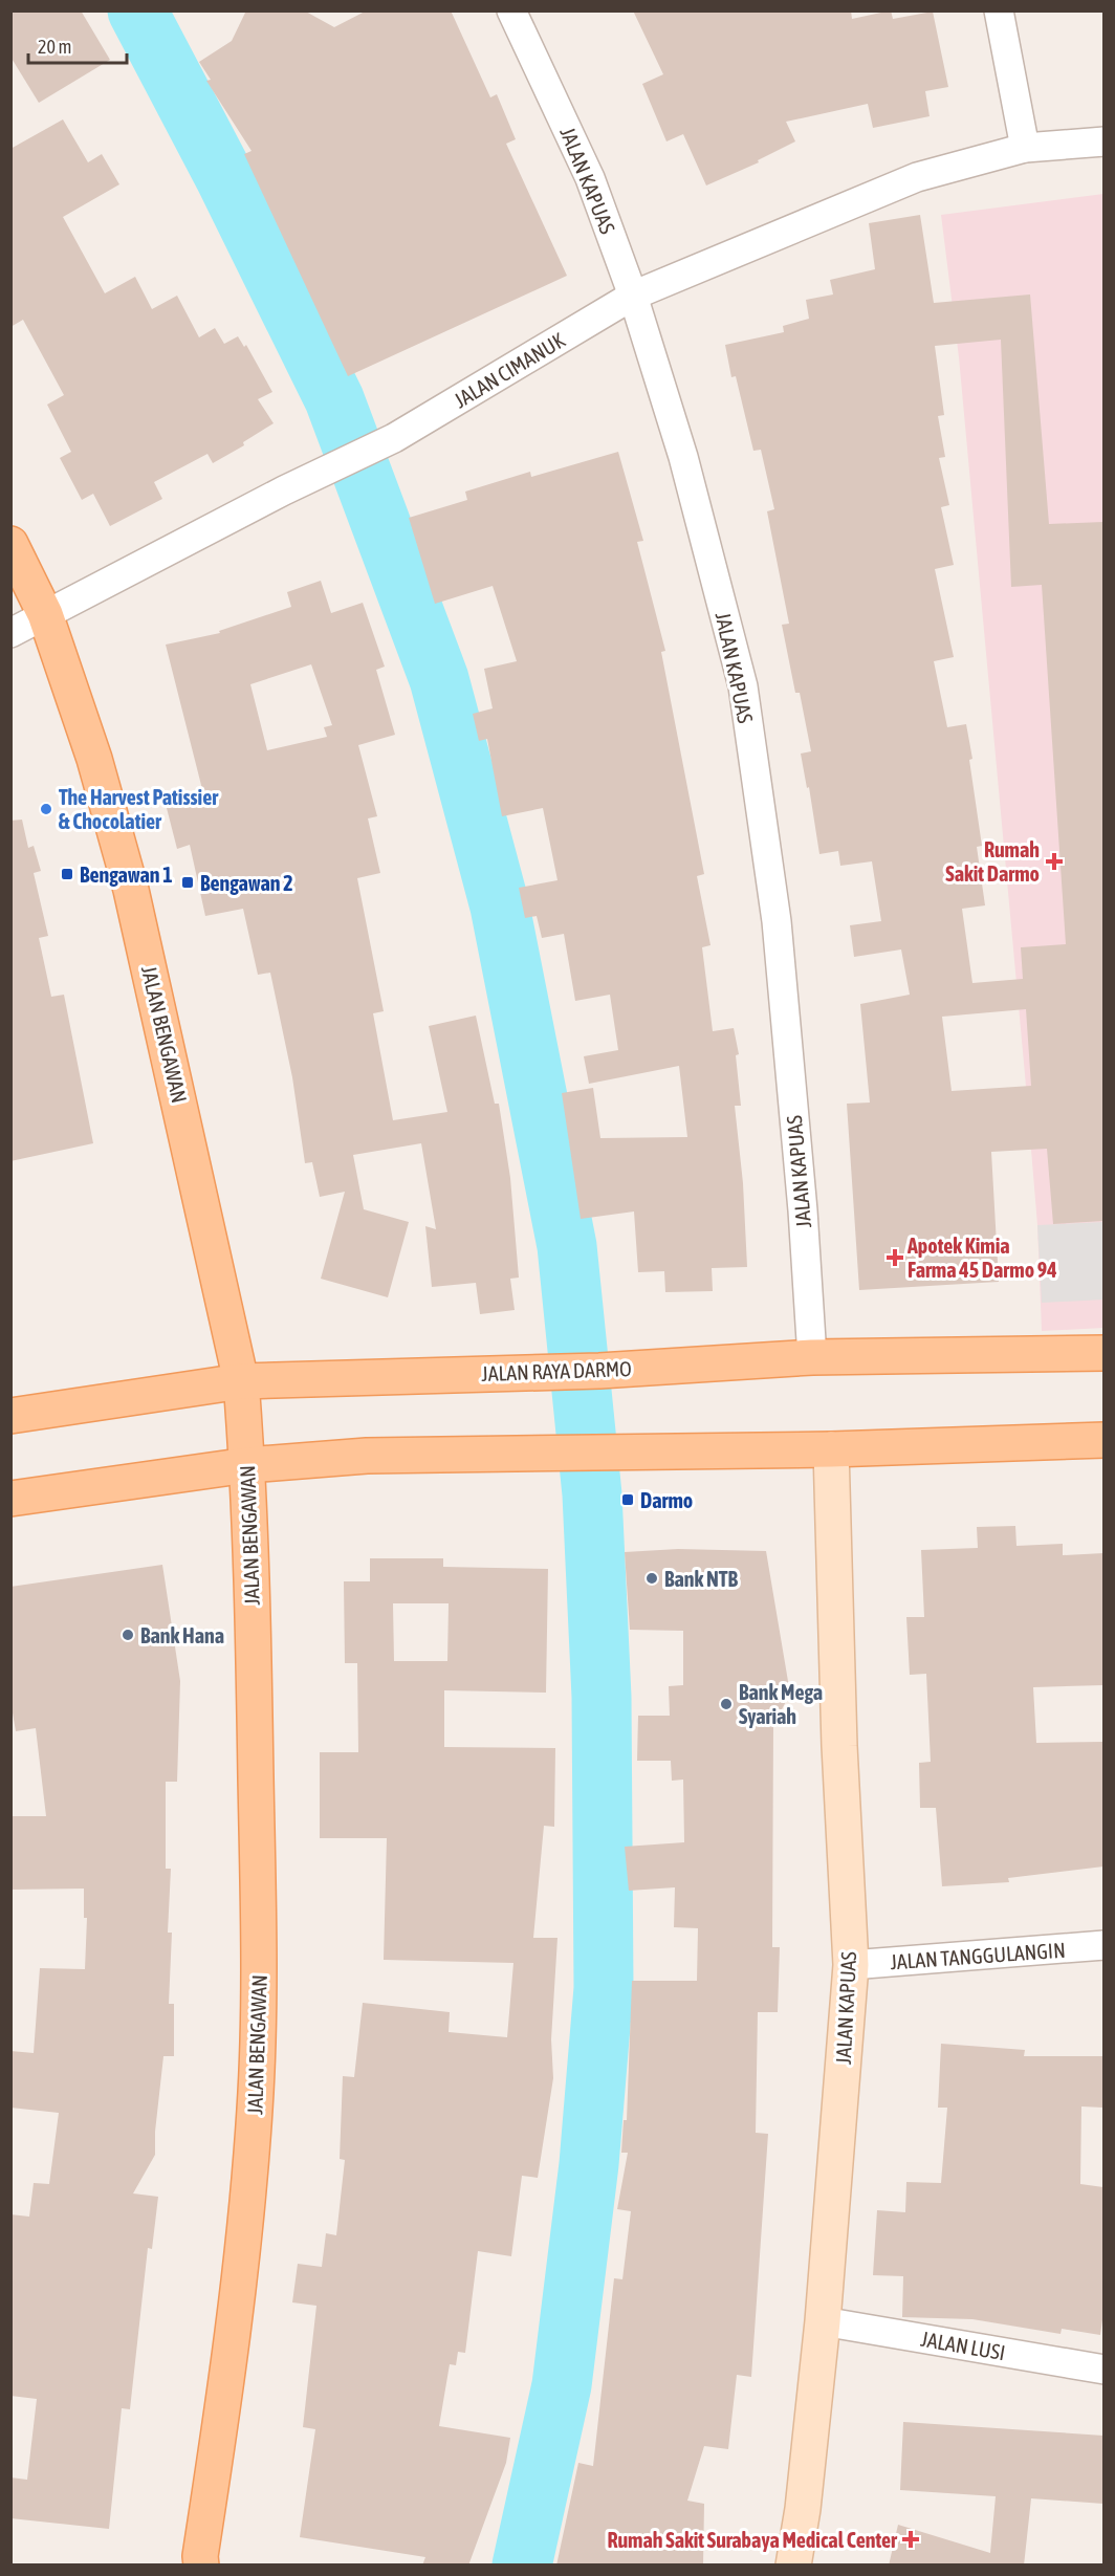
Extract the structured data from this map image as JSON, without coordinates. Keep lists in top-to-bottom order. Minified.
{"streets":{"main road":["JALAN BENGAWAN","JALAN RAYA DARMO"],"street":["JALAN KAPUAS","JALAN CIMANUK","JALAN TANGGULANGIN","JALAN LUSI"]},"crossings":[["JALAN KAPUAS","JALAN CIMANUK"],["JALAN KAPUAS","JALAN RAYA DARMO"],["JALAN KAPUAS","JALAN TANGGULANGIN"],["JALAN KAPUAS","JALAN LUSI"],["JALAN CIMANUK","JALAN BENGAWAN"],["JALAN BENGAWAN","JALAN RAYA DARMO"]],"places":{"other":["The Harvest Patissier & Chocolatier","Bank NTB","Bank Hana","Bank Mega Syariah"],"health":["Rumah Sakit Darmo","Apotek Kimia Farma 45 Darmo 94","Rumah Sakit Surabaya Medical Center"],"transit":["Bengawan 1","Bengawan 2","Darmo"]},"scale_bar":"20 m"}
